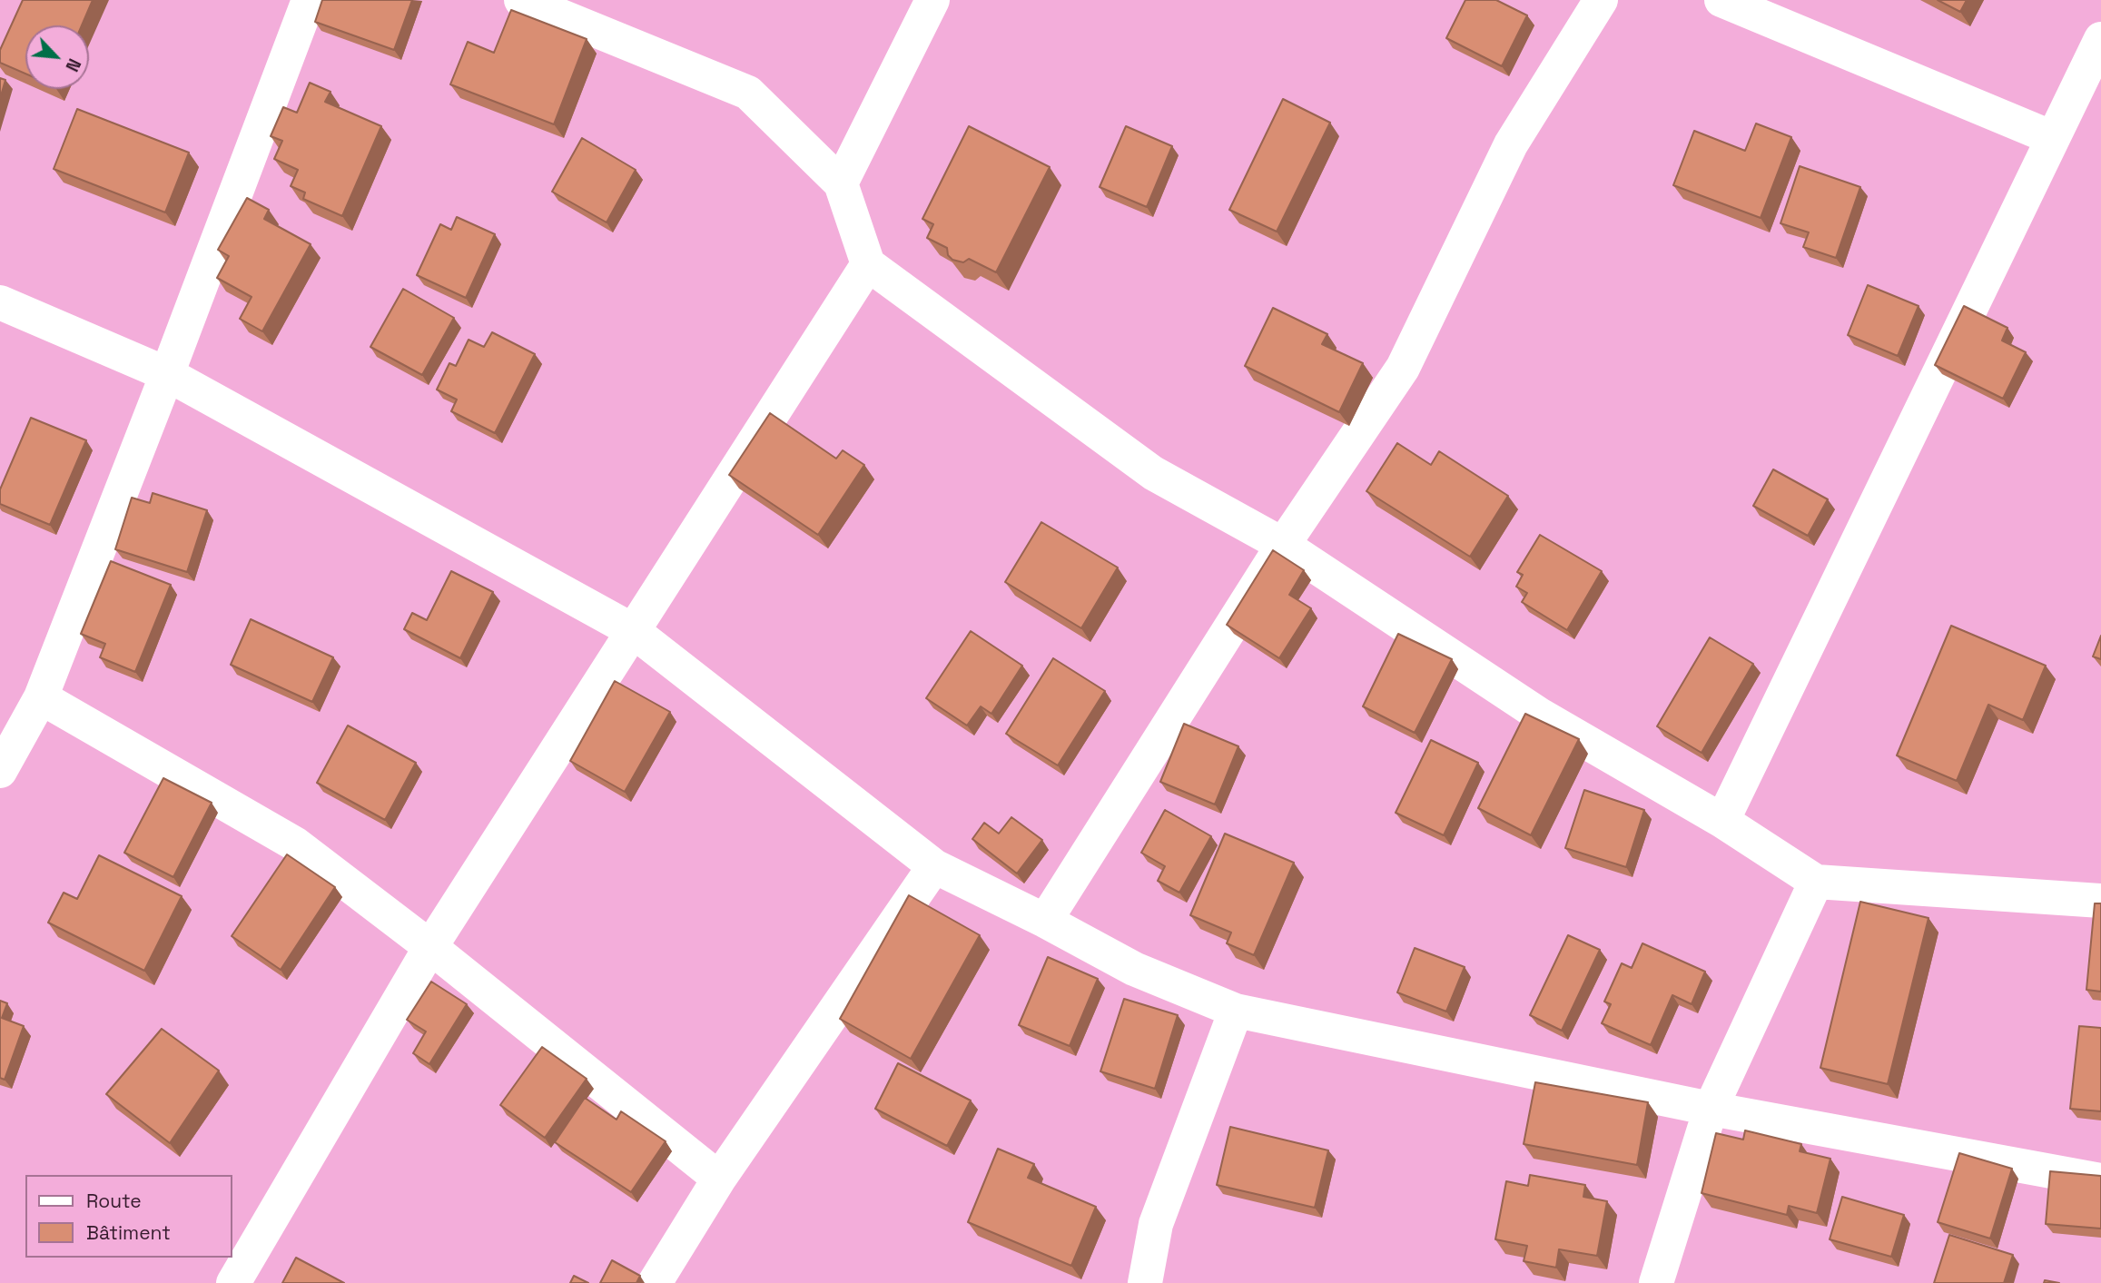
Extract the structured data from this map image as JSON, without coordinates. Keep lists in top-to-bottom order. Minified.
{"legend":["Route","Bâtiment"],"north":"bottom right"}
